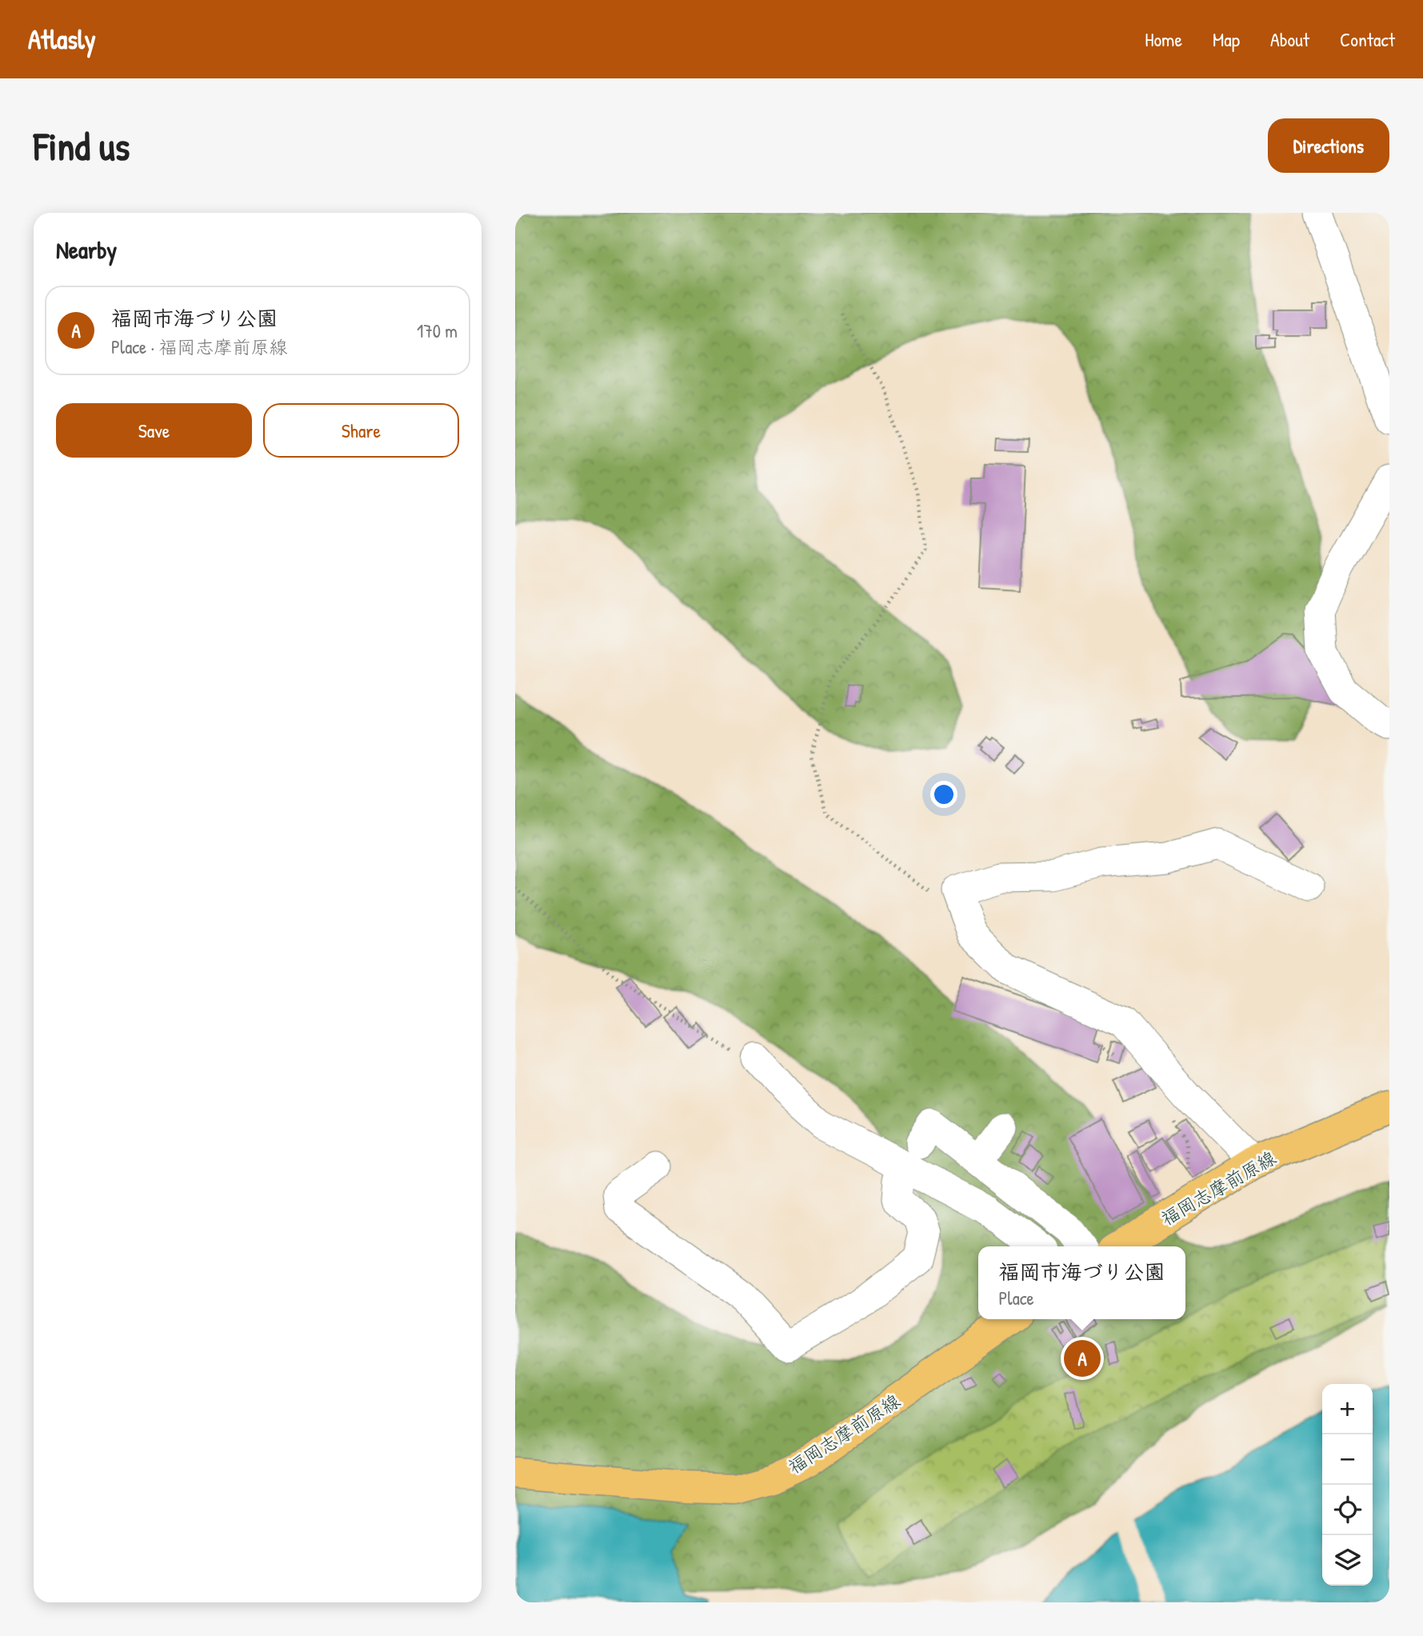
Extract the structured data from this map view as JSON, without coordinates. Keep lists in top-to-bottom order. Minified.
{"streets":{"main road":["福岡志摩前原線"]},"page":{"header":"Atlasly","nav":["Home","Map","About","Contact"],"buttons":["Directions",["Save","Share"]],"title":"Find us","heading":"Nearby","list":[{"mark":"A","name":"福岡市海づり公園","note":"Place · 福岡志摩前原線","value":"170 m"}],"popup":["福岡市海づり公園","Place"],"pins":"A","map_buttons":["+","−"]}}
